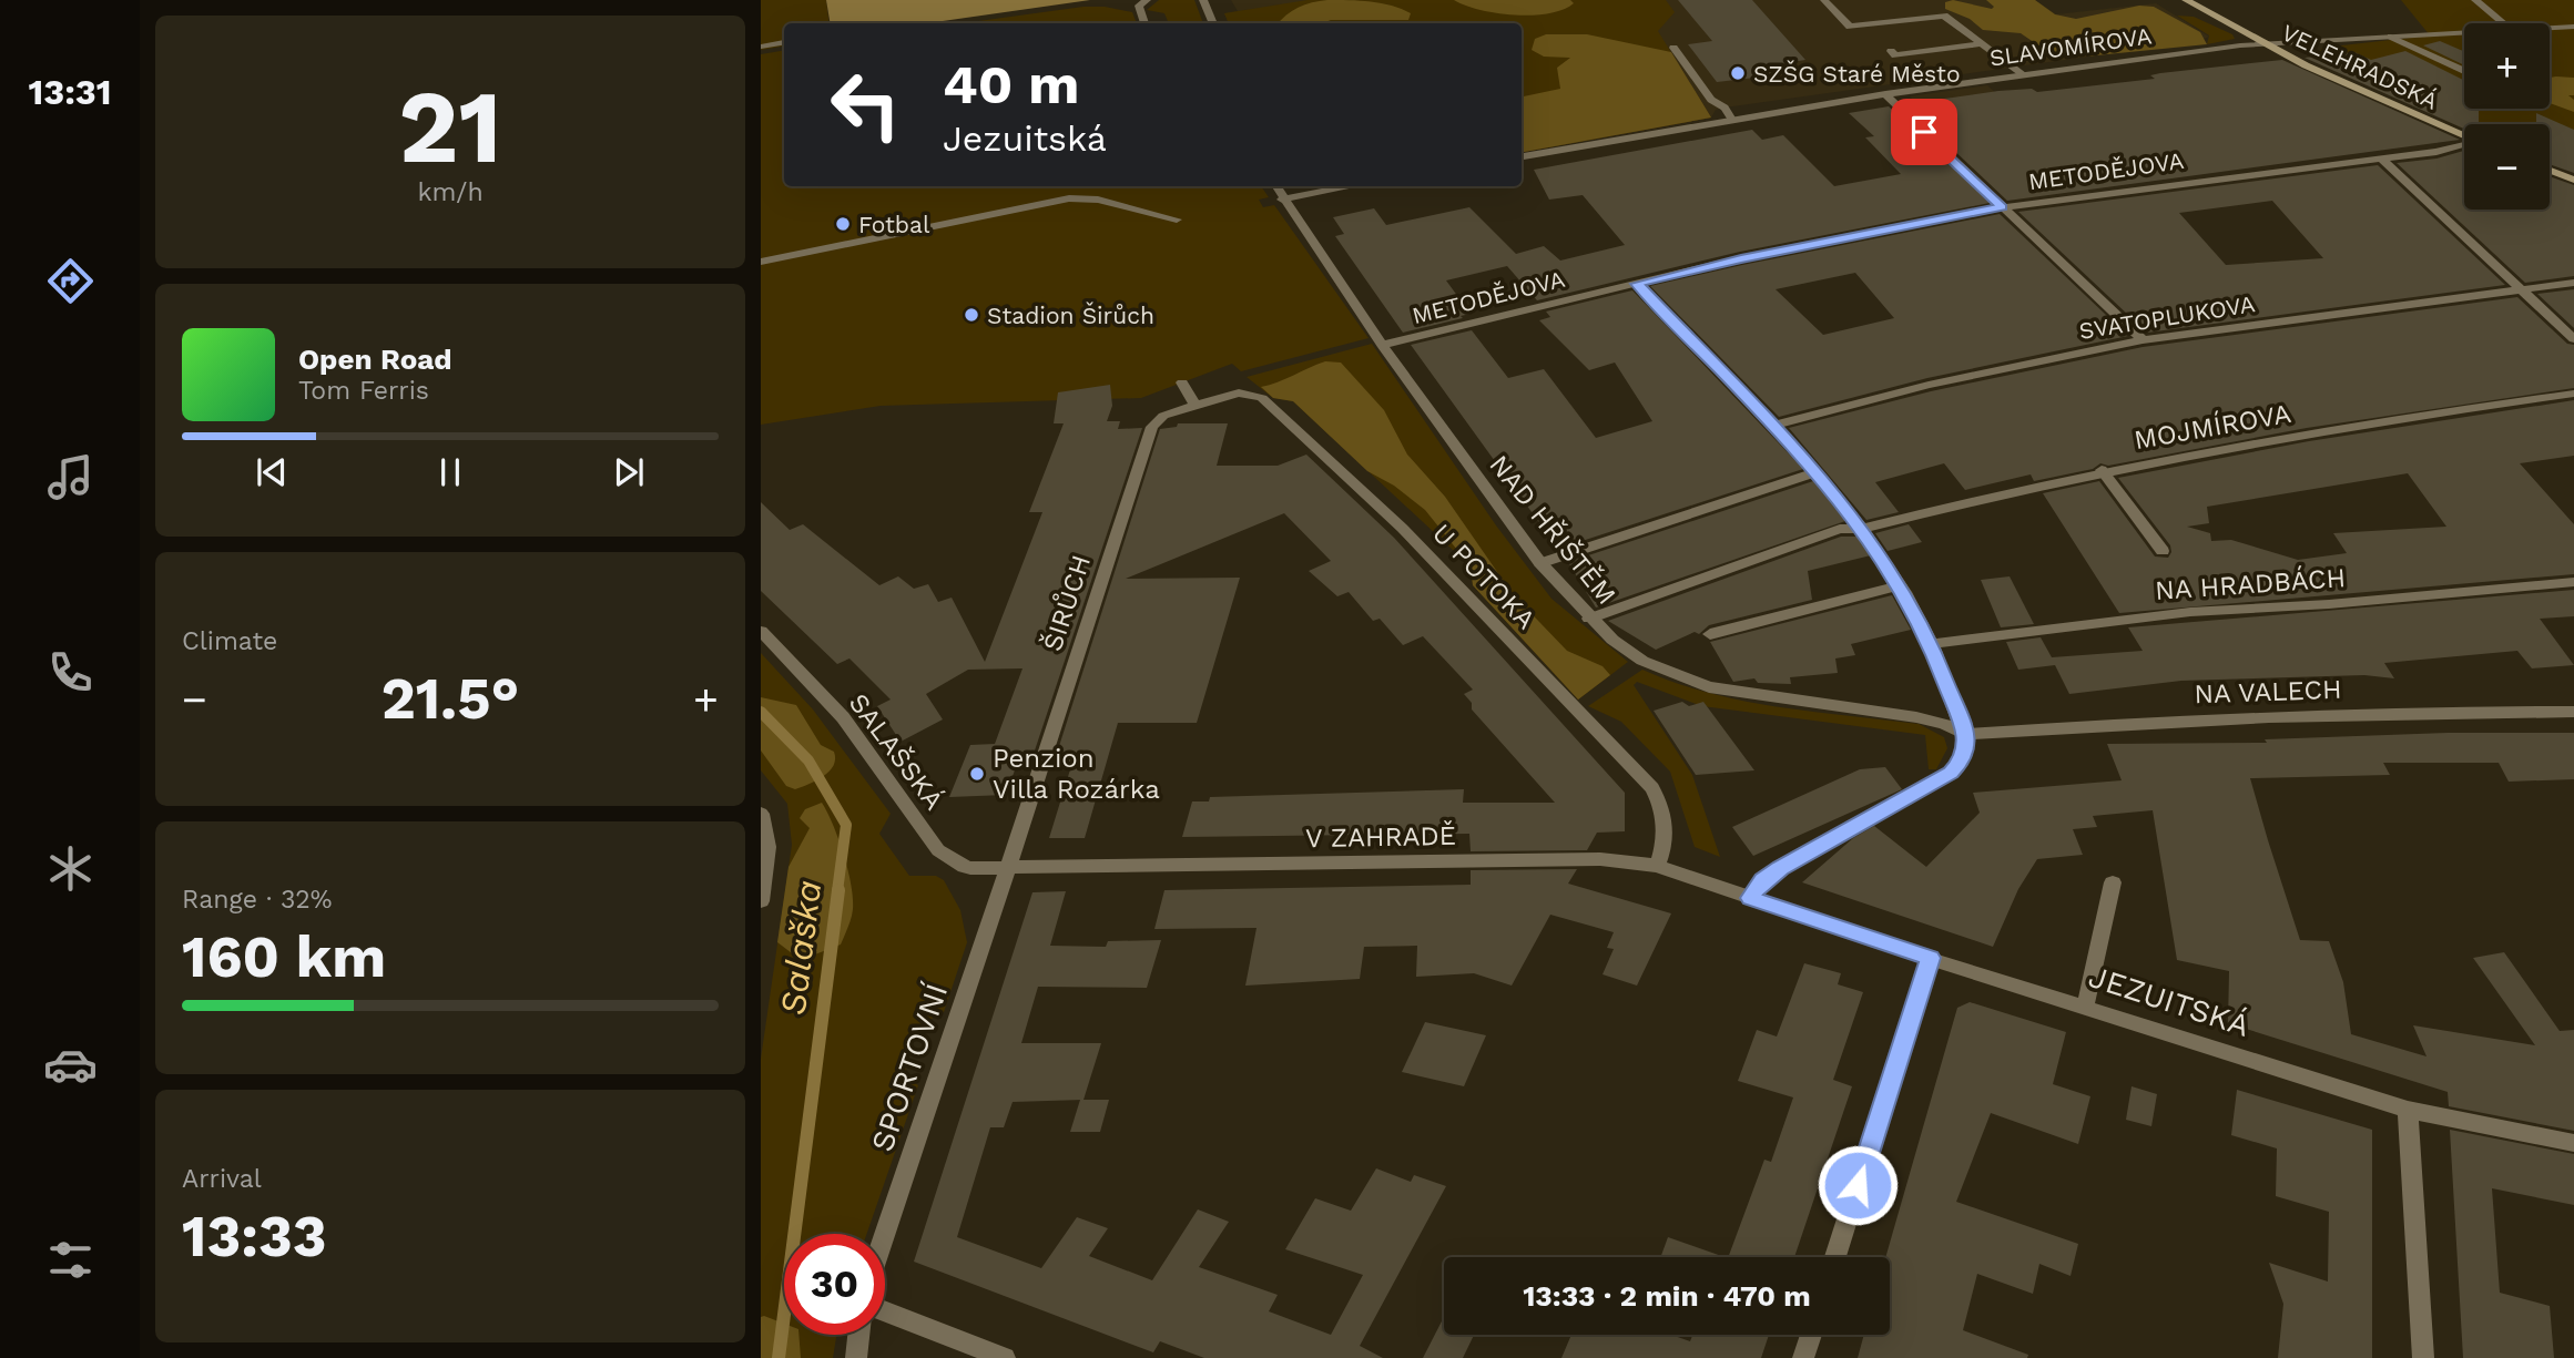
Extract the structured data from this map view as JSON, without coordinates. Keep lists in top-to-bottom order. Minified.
{"streets":{"street":["SLAVOMÍROVA","VELEHRADSKÁ","METODĚJOVA","SVATOPLUKOVA","MOJMÍROVA","NAD HŘIŠTĚM","U POTOKA","NA HRADBÁCH","ŠIRŮCH","NA VALECH","SALAŠSKÁ","V ZAHRADĚ","JEZUITSKÁ","SPORTOVNÍ"]},"crossings":[["SLAVOMÍROVA","VELEHRADSKÁ"],["METODĚJOVA","NAD HŘIŠTĚM"],["MOJMÍROVA","NAD HŘIŠTĚM"],["NAD HŘIŠTĚM","NA VALECH"],["U POTOKA","ŠIRŮCH"],["U POTOKA","V ZAHRADĚ"],["ŠIRŮCH","SALAŠSKÁ"],["ŠIRŮCH","V ZAHRADĚ"],["ŠIRŮCH","SPORTOVNÍ"],["SALAŠSKÁ","V ZAHRADĚ"],["SALAŠSKÁ","SPORTOVNÍ"],["V ZAHRADĚ","JEZUITSKÁ"],["V ZAHRADĚ","SPORTOVNÍ"]],"water":["Salaška"],"places":["SZŠG Staré Město","Fotbal","Stadion Širůch","Penzion Villa Rozárka"],"page":{"tabs":"13:31","tile":[["21","km/h"],"Climate",["Range · 32%","160 km"],["Arrival","13:33"]],"map_buttons":["+","−"],"turn":["40 m","Jezuitská"],"song":["Open Road","Tom Ferris"],"heat":["−","21.5°","+"],"limit":"30","trip":"13:33 · 2 min · 470 m"}}
